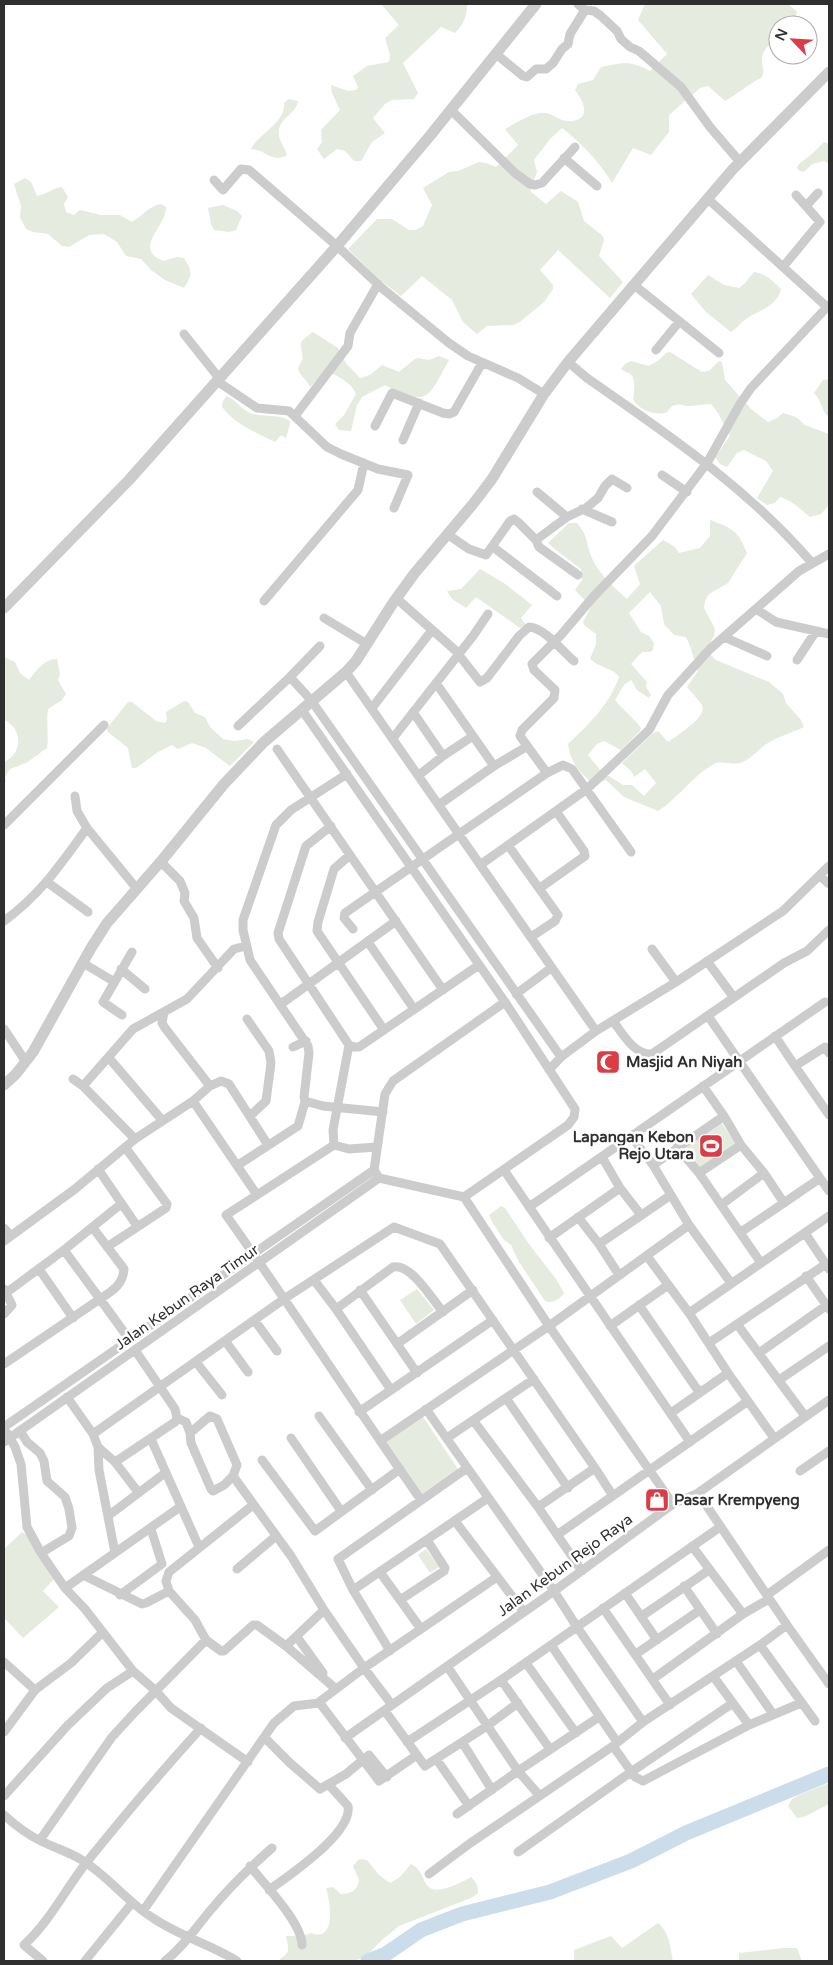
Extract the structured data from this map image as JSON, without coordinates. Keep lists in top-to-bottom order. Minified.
{"streets":{"street":["Jalan Kebun Raya Timur","Jalan Kebun Rejo Raya"]},"places":{"mosque":["Masjid An Niyah"],"sports":["Lapangan Kebon Rejo Utara"],"shop":["Pasar Krempyeng"]},"north":"top left"}
